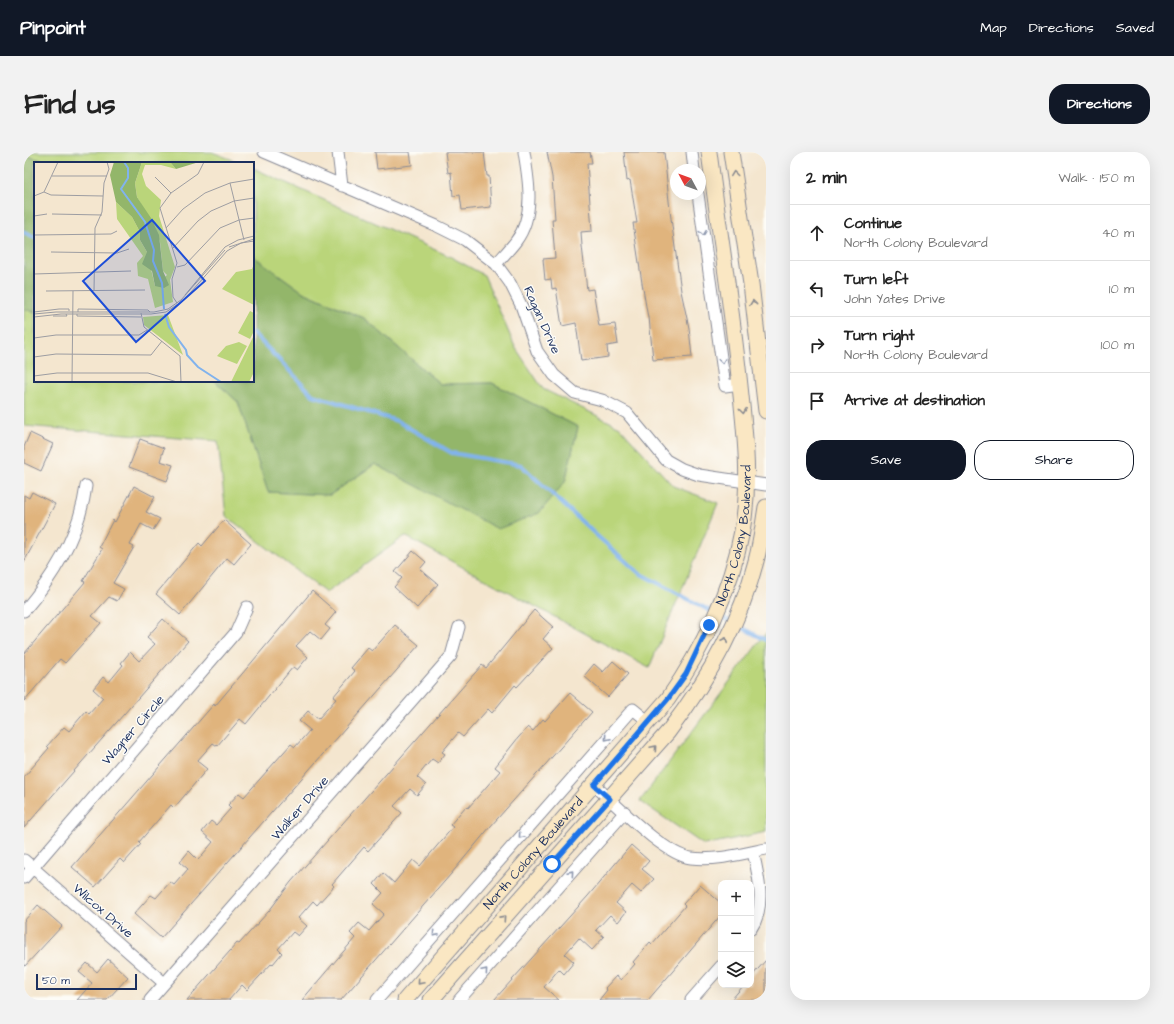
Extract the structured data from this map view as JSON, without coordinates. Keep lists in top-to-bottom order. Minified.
{"streets":{"main road":["North Colony Boulevard"],"street":["Ragan Drive","Wagner Circle","Walker Drive","Wilcox Drive"]},"crossings":[["Ragan Drive","North Colony Boulevard"],["Wagner Circle","Wilcox Drive"],["Walker Drive","Wilcox Drive"]],"scale_bar":"50 m","north":"top left","page":{"header":"Pinpoint","nav":["Map","Directions","Saved"],"buttons":["Directions",["Save","Share"]],"title":"Find us","heading":["2 min","Walk · 150 m"],"list":[["Continue","North Colony Boulevard","40 m"],["Turn left","John Yates Drive","10 m"],["Turn right","North Colony Boulevard","100 m"],"Arrive at destination"],"map_buttons":["+","−"],"scale":"50 m"}}
